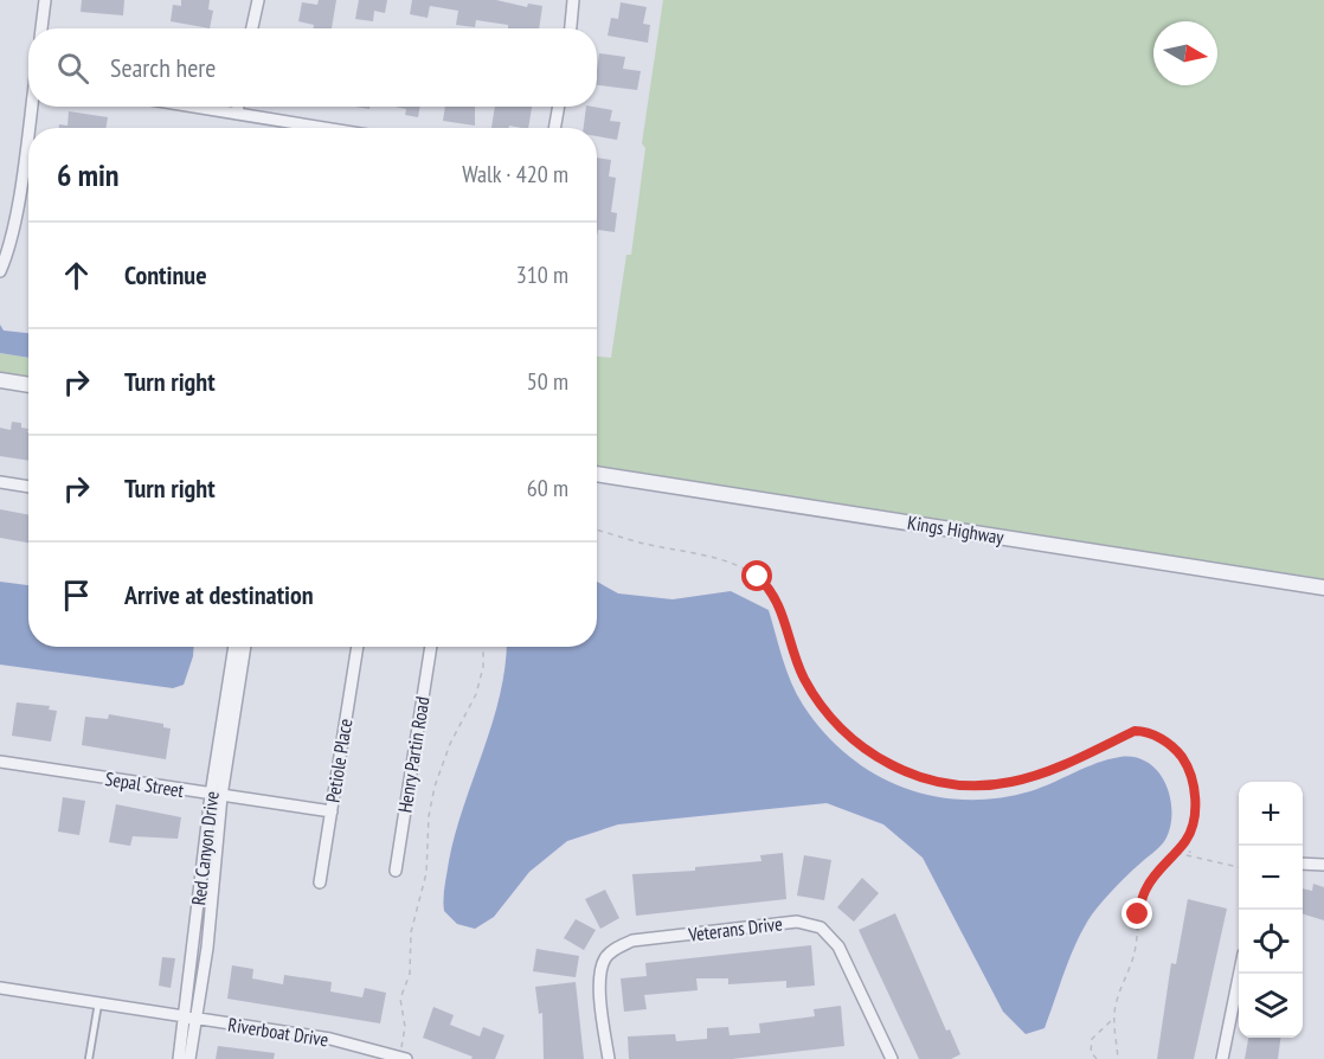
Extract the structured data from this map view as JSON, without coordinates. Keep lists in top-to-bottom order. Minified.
{"streets":{"street":["Kings Highway","Henry Partin Road","Petiole Place","Sepal Street","Red Canyon Drive","Veterans Drive","Riverboat Drive"]},"crossings":[["Petiole Place","Sepal Street"],["Sepal Street","Red Canyon Drive"],["Red Canyon Drive","Riverboat Drive"]],"north":"right","page":{"search":"Search here","heading":["6 min","Walk · 420 m"],"list":[["Continue","310 m"],["Turn right","50 m"],["Turn right","60 m"],"Arrive at destination"],"map_buttons":["+","−"]}}
